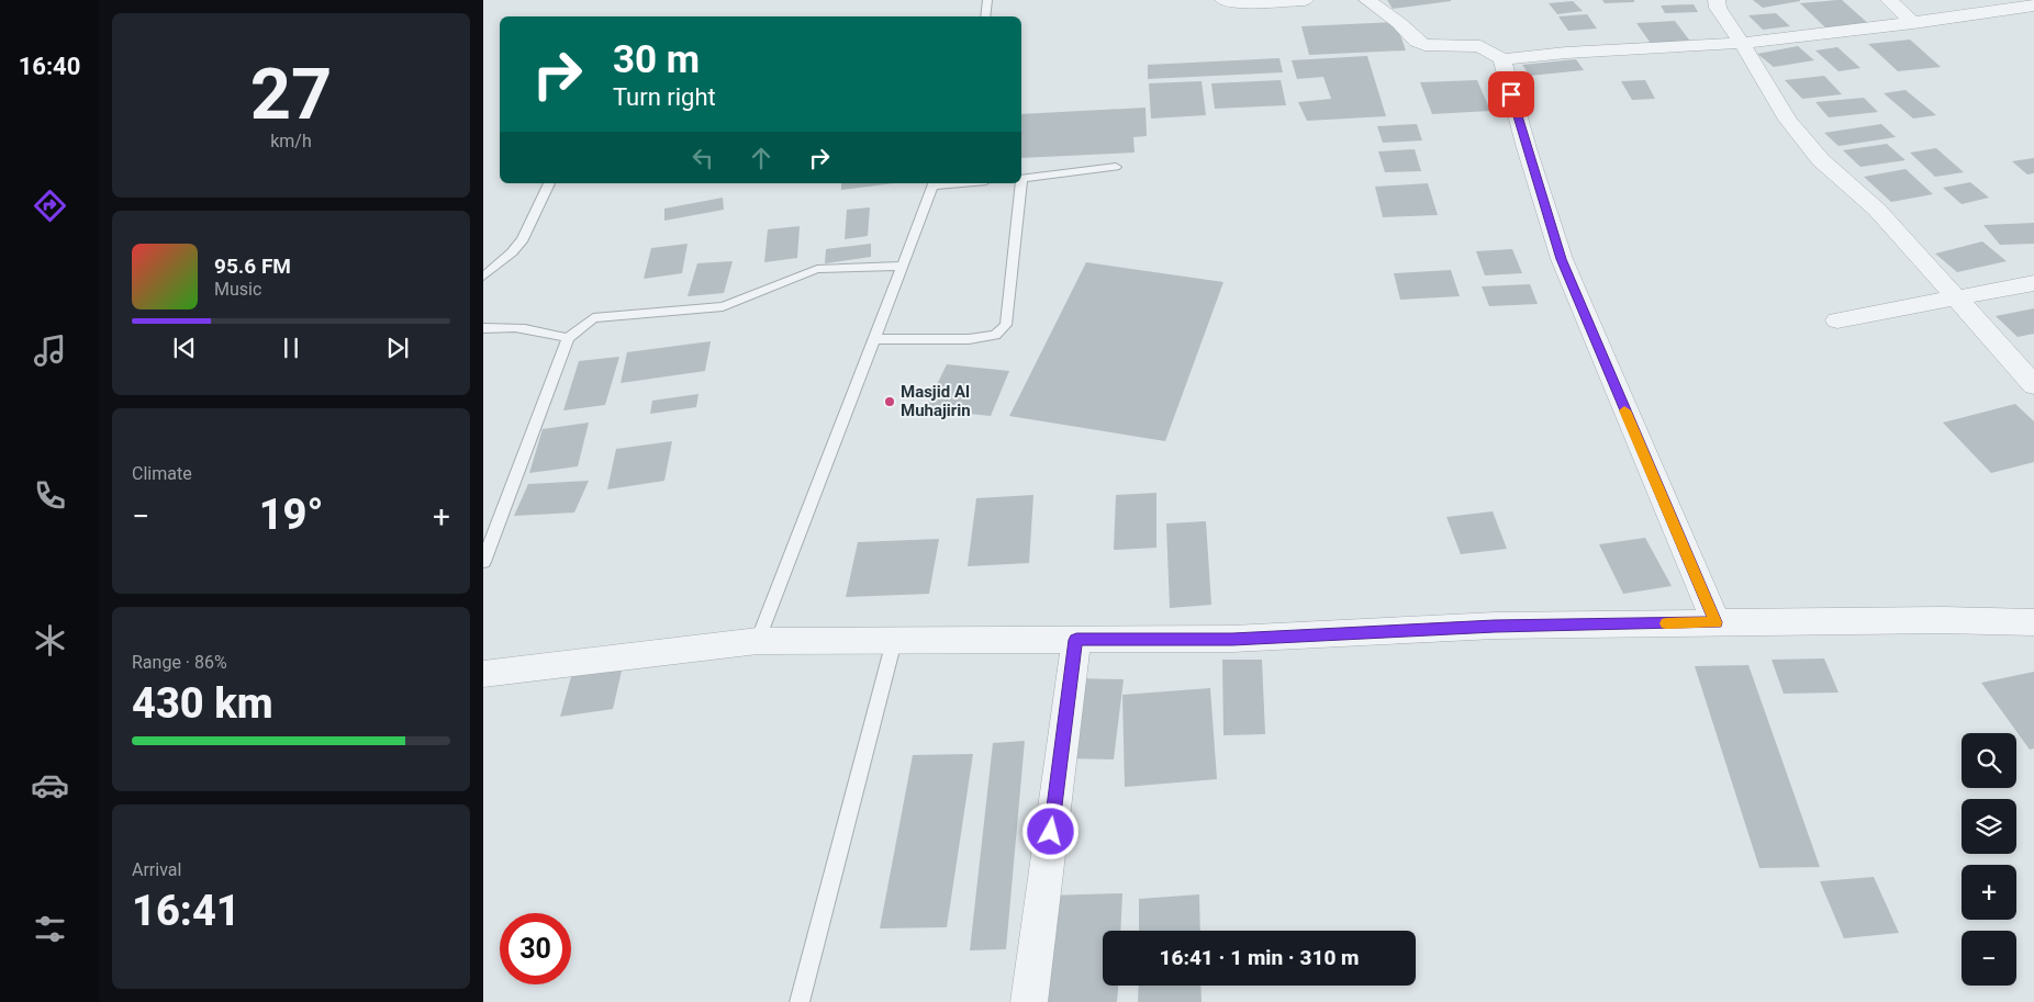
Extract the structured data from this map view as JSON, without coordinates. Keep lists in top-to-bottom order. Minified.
{"places":["Masjid Al Muhajirin"],"page":{"tabs":"16:40","tile":[["27","km/h"],"Climate",["Range · 86%","430 km"],["Arrival","16:41"]],"turn":["30 m","Turn right"],"song":["95.6 FM","Music"],"heat":["−","19°","+"],"map_buttons":["+","−"],"limit":"30","trip":"16:41 · 1 min · 310 m"}}
